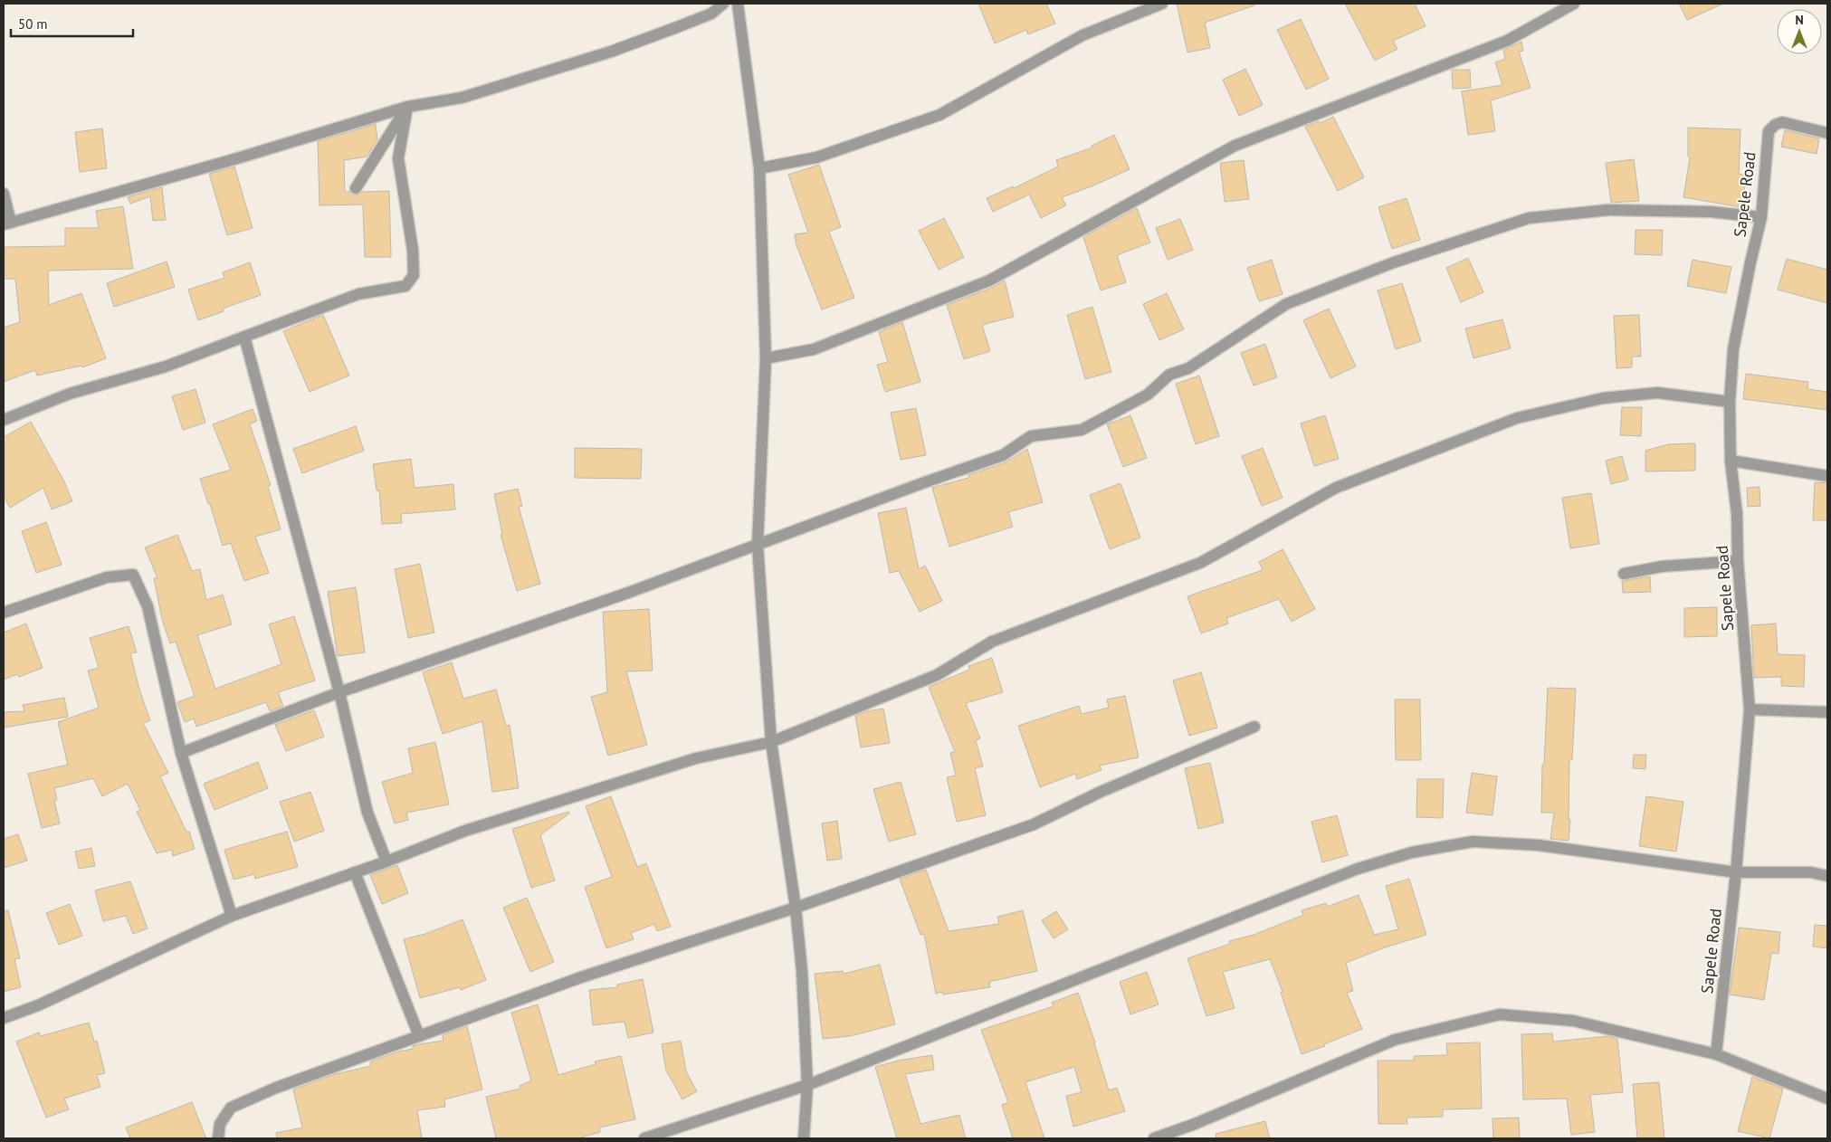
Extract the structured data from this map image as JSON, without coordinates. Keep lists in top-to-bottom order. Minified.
{"streets":{"street":["Sapele Road"]},"scale_bar":"50 m","north":"top"}
